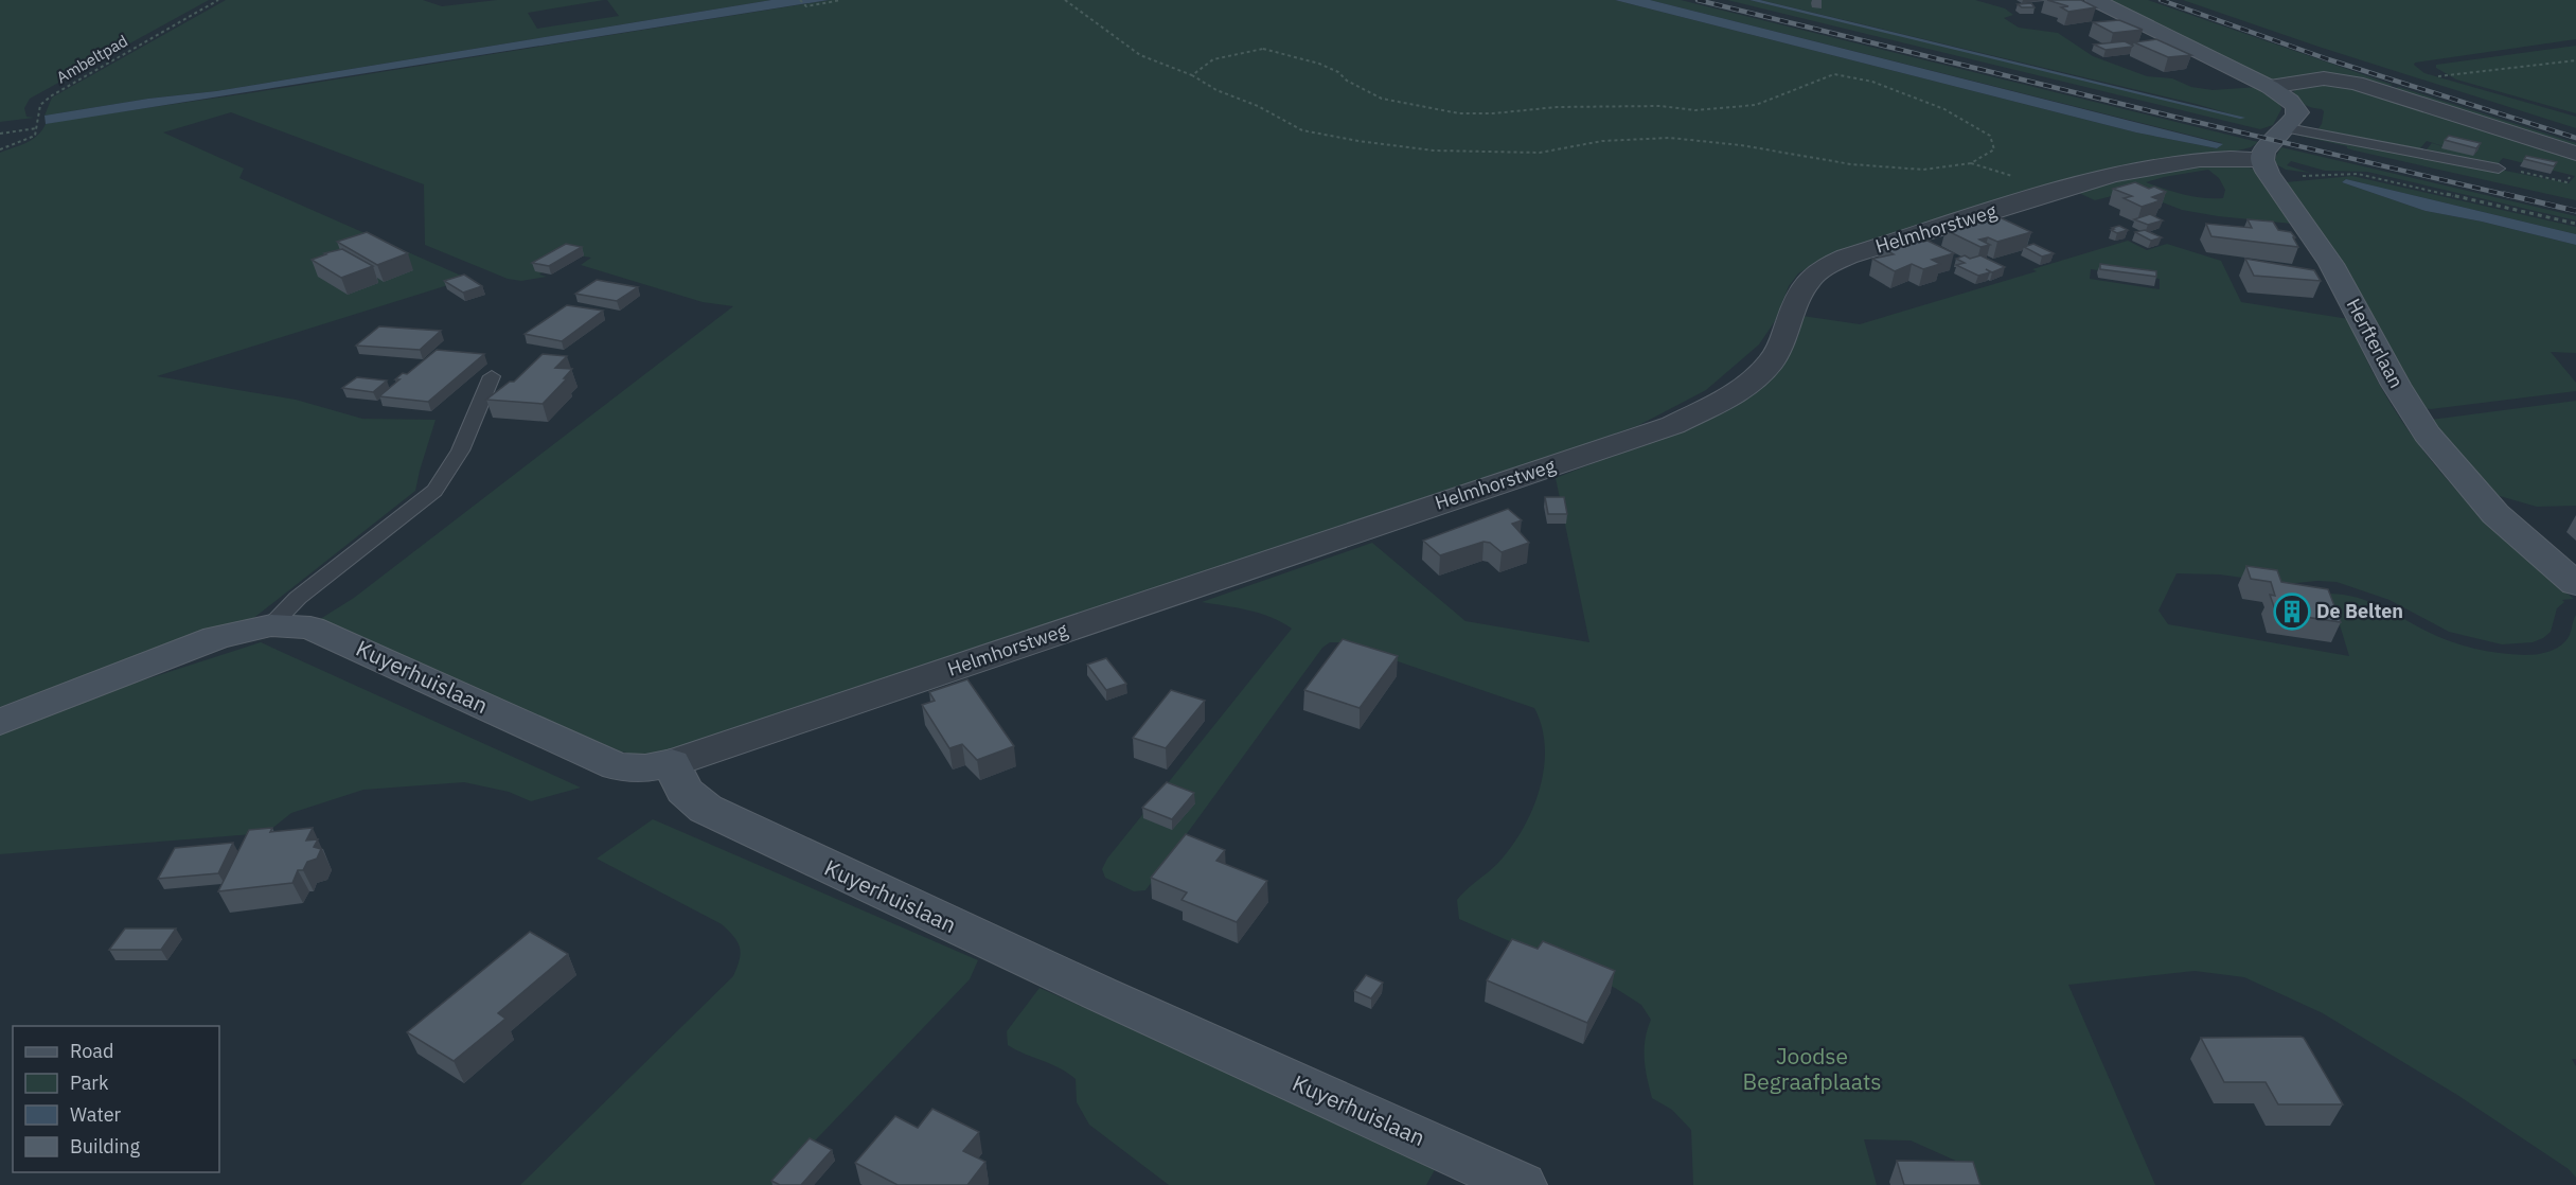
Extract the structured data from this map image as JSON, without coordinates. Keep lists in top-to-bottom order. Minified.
{"streets":{"street":["Helmhorstweg","Herfterlaan","Kuyerhuislaan"],"path":["Ambeltpad"]},"crossings":[["Helmhorstweg","Herfterlaan"],["Helmhorstweg","Kuyerhuislaan"]],"parks":["Joodse Begraafplaats"],"places":{"building":["De Belten"]},"legend":["Road","Park","Water","Building"]}
